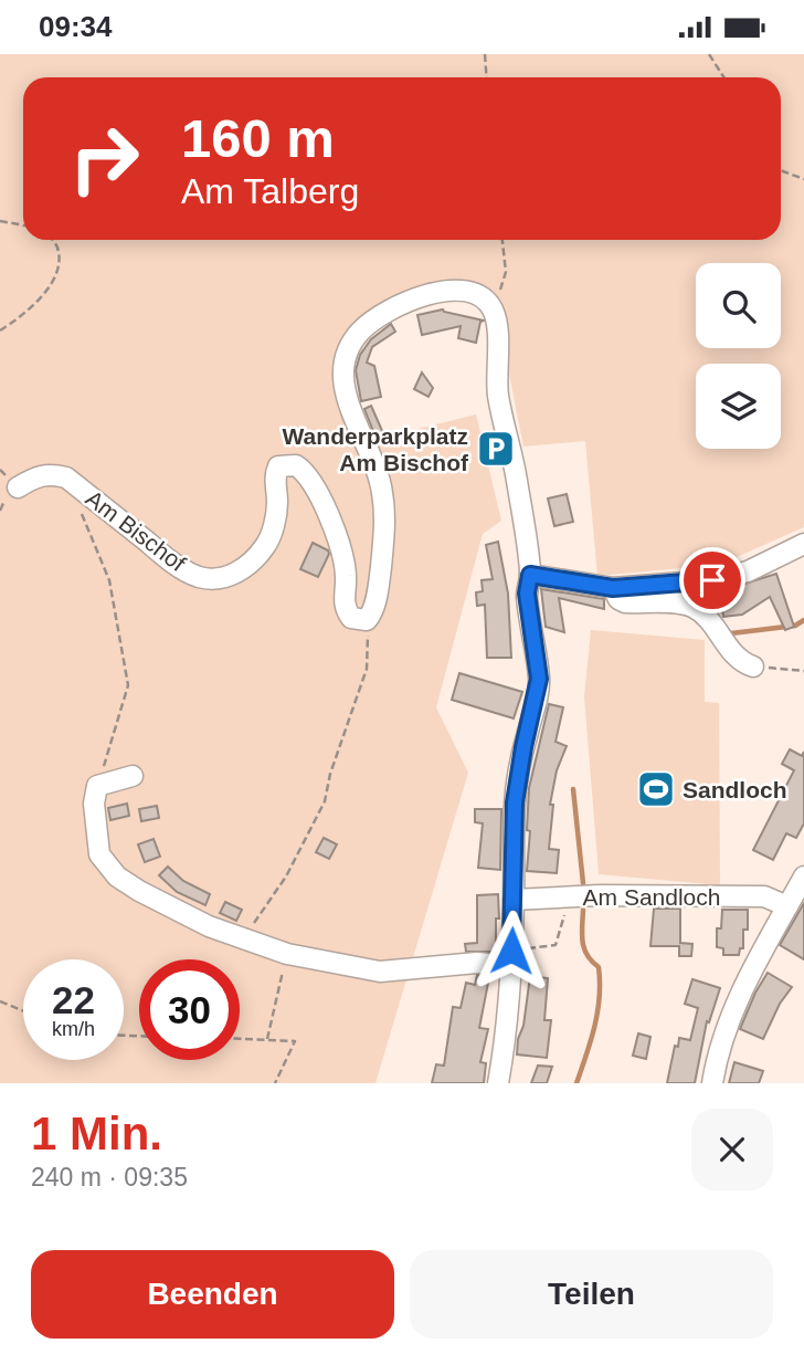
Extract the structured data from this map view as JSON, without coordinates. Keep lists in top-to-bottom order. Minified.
{"streets":{"street":["Am Bischof","Am Sandloch"]},"places":{"parking":["Wanderparkplatz Am Bischof"],"sports":["Sandloch"]},"page":{"status":"09:34","turn":["160 m","Am Talberg"],"speed":"22 km/h","limit":"30","heading":["1 Min.","240 m · 09:35"],"buttons":["Beenden","Teilen"]}}
